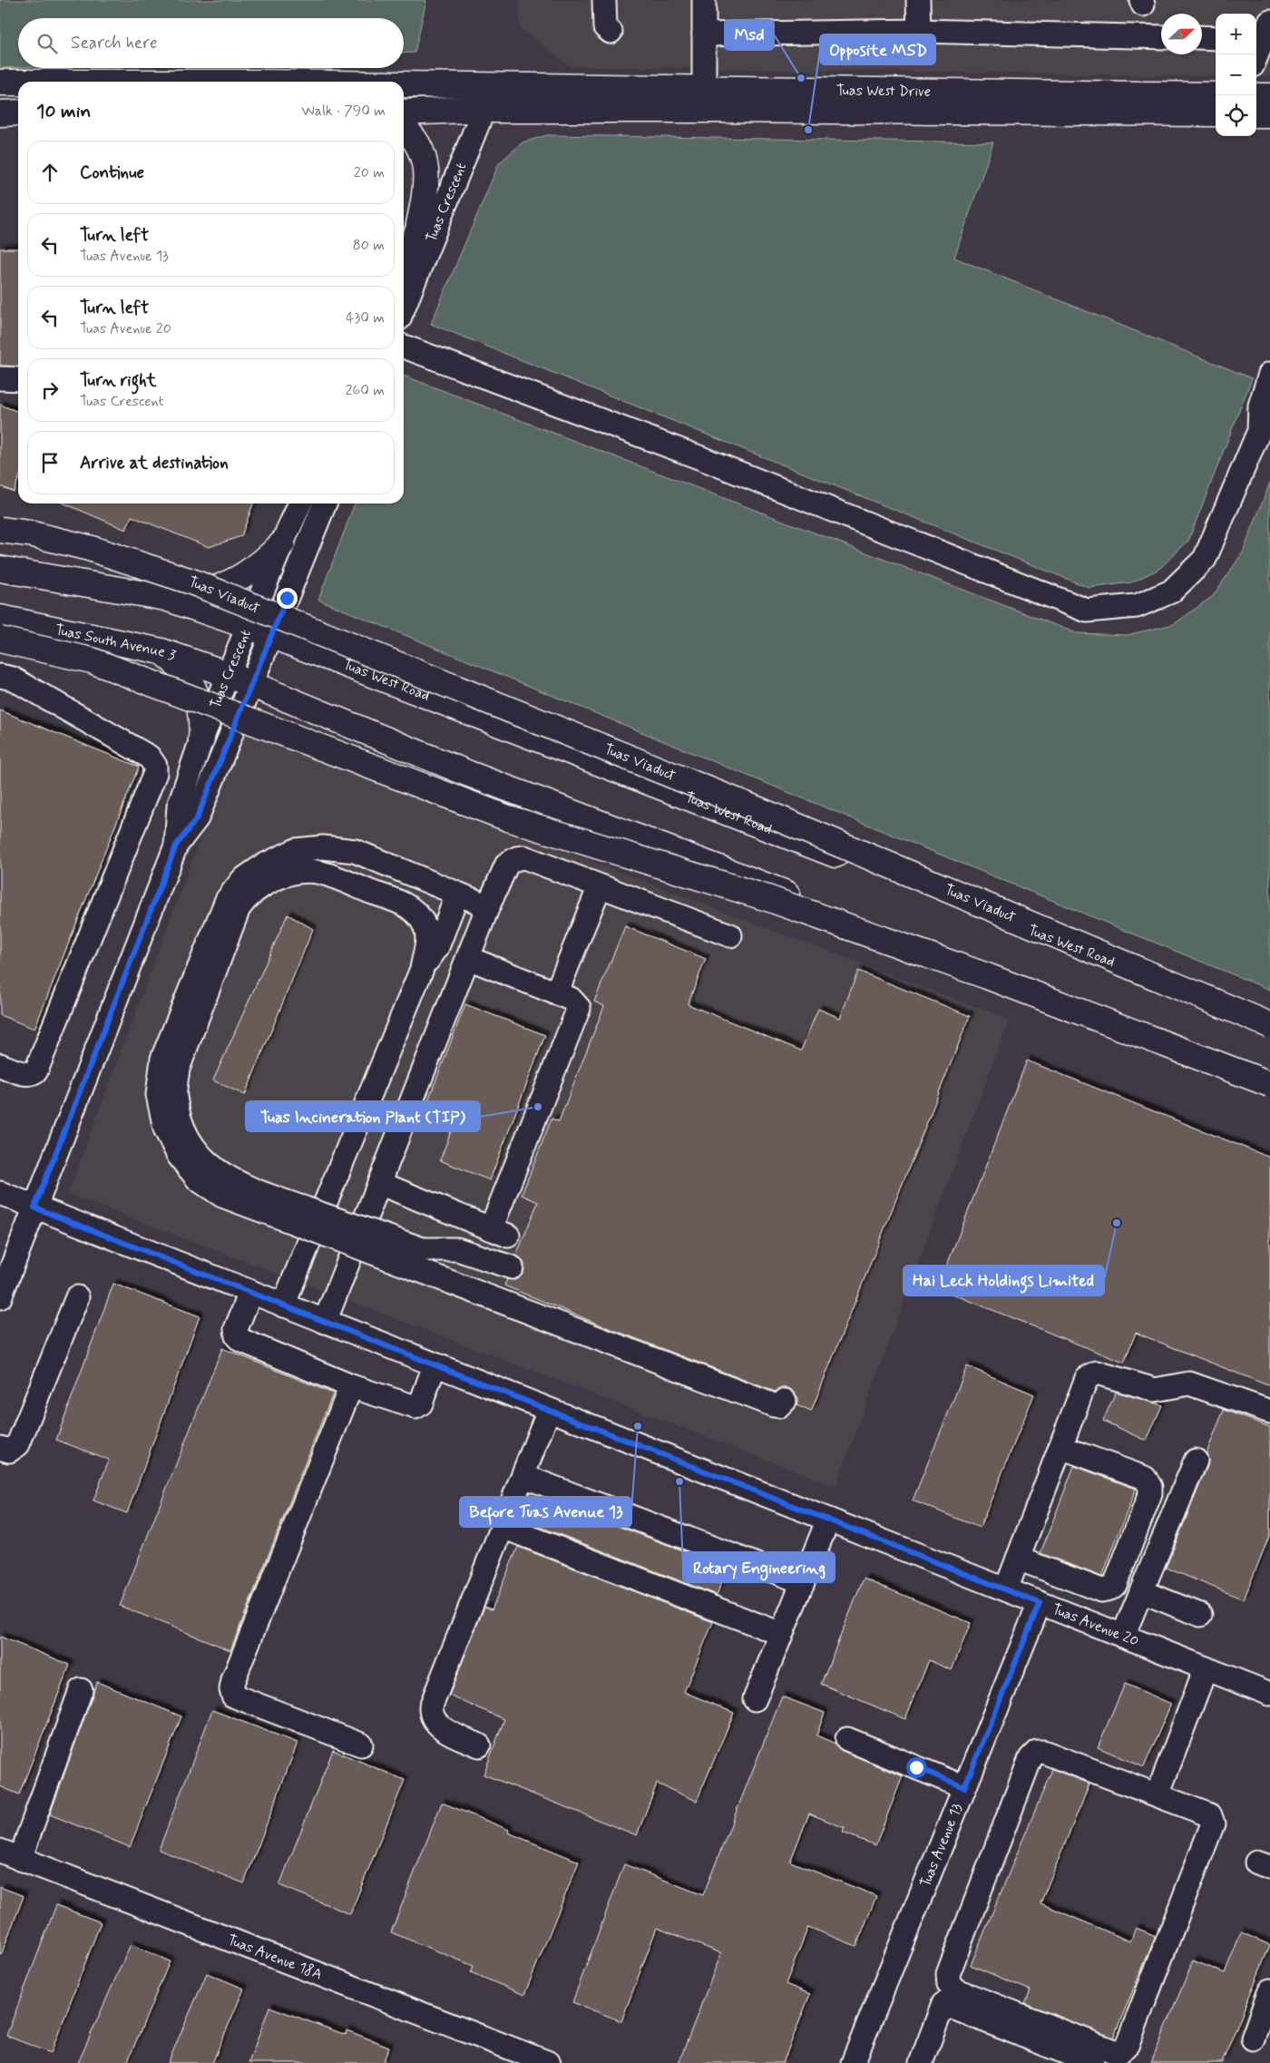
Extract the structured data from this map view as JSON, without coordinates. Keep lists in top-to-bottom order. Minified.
{"streets":{"main road":["Tuas West Drive","Tuas Viaduct","Tuas South Avenue 3","Tuas West Road"],"street":["Tuas Crescent","Tuas Avenue 20","Tuas Avenue 13","Tuas Avenue 18A"]},"crossings":[["Tuas West Drive","Tuas Crescent"],["Tuas Crescent","Tuas South Avenue 3"],["Tuas Crescent","Tuas West Road"],["Tuas Crescent","Tuas Avenue 20"],["Tuas Viaduct","Tuas West Road"],["Tuas Avenue 20","Tuas Avenue 13"]],"places":["Msd","Opposite MSD","Tuas Incineration Plant (TIP)","Hai Leck Holdings Limited","Before Tuas Avenue 13","Rotary Engineering"],"north":"right","page":{"map_buttons":["+","−"],"search":"Search here","heading":["10 min","Walk · 790 m"],"list":[["Continue","20 m"],["Turn left","Tuas Avenue 13","80 m"],["Turn left","Tuas Avenue 20","430 m"],["Turn right","Tuas Crescent","260 m"],"Arrive at destination"]}}
